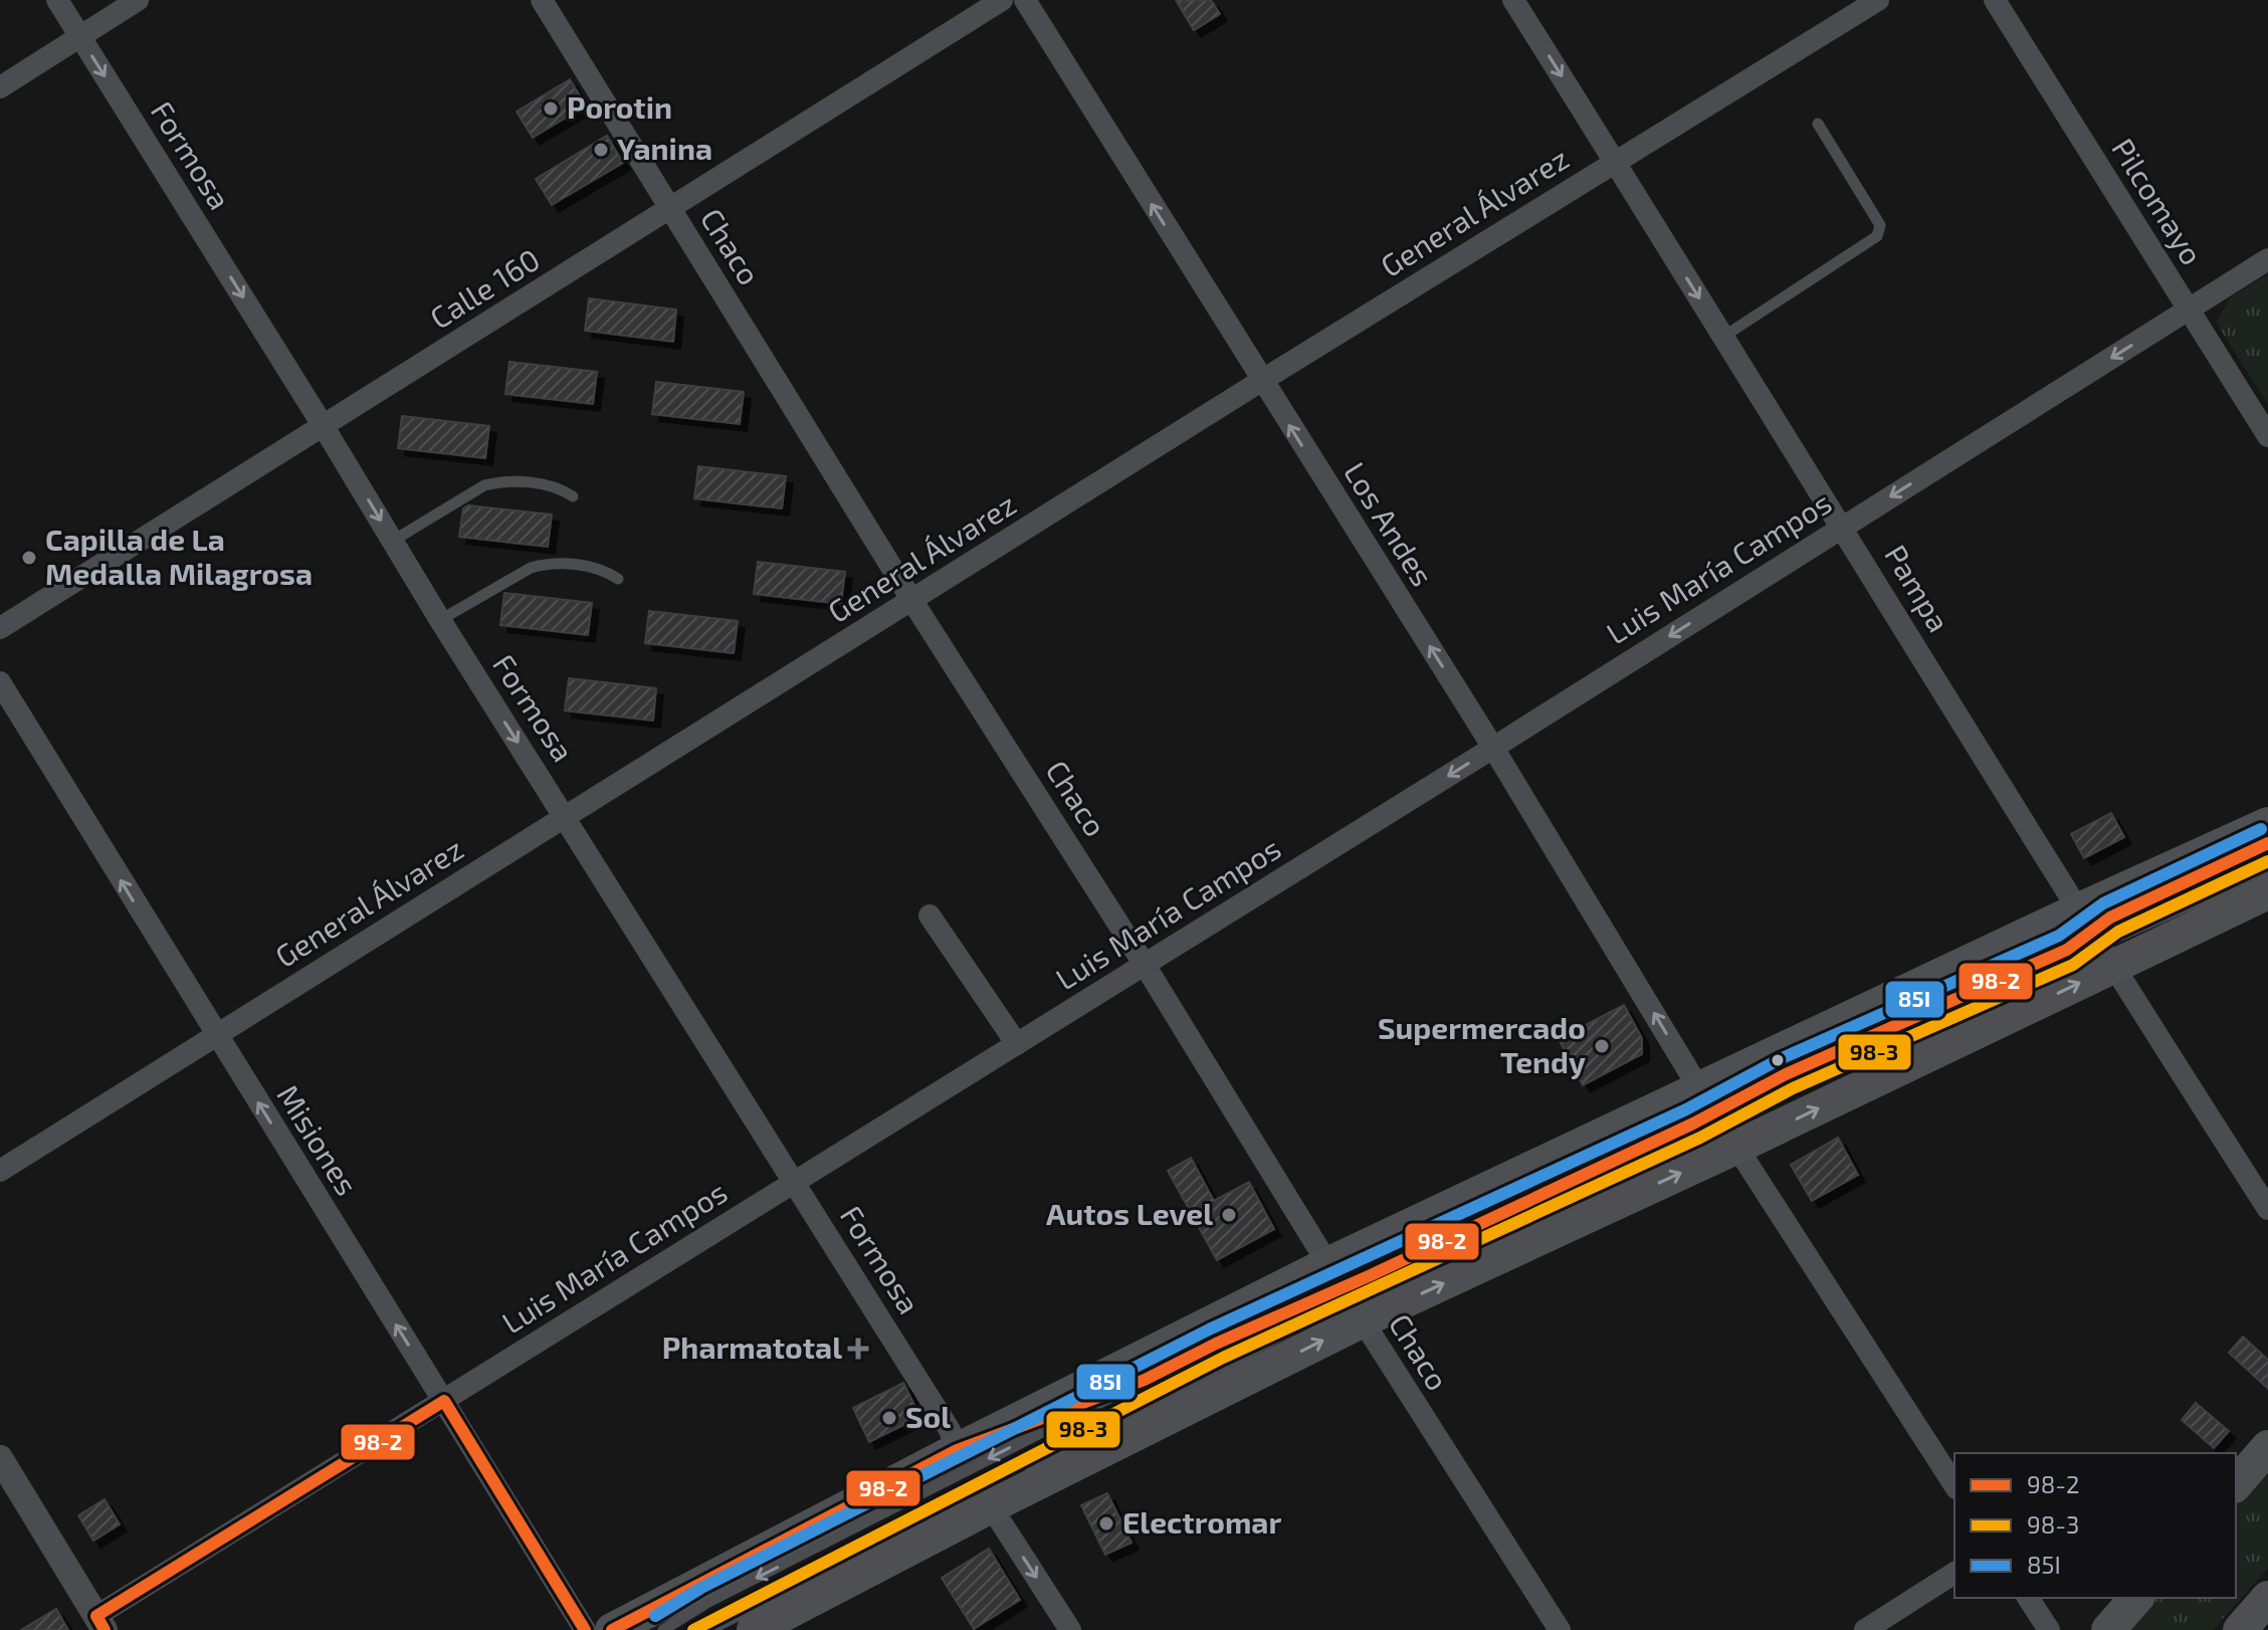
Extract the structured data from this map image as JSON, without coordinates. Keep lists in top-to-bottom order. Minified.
{"streets":{"street":["Formosa","Pilcomayo","General Álvarez","Chaco","Calle 160","Los Andes","Luis María Campos","Pampa","Misiones"]},"crossings":[["Formosa","General Álvarez"],["Formosa","Calle 160"],["Formosa","Luis María Campos"],["Pilcomayo","Luis María Campos"],["General Álvarez","Chaco"],["General Álvarez","Los Andes"],["General Álvarez","Pampa"],["General Álvarez","Misiones"],["Chaco","Calle 160"],["Chaco","Luis María Campos"],["Los Andes","Luis María Campos"],["Luis María Campos","Pampa"],["Luis María Campos","Misiones"]],"one_way":["Formosa","Los Andes","Luis María Campos","Misiones"],"places":{"other":["Porotin","Yanina","Capilla de La Medalla Milagrosa","Supermercado Tendy","Autos Level","Sol","Electromar"],"health":["Pharmatotal"]},"lines":["transit line 85I","transit line 98-2","transit line 98-3"],"legend":["98-2","98-3","85I"]}
